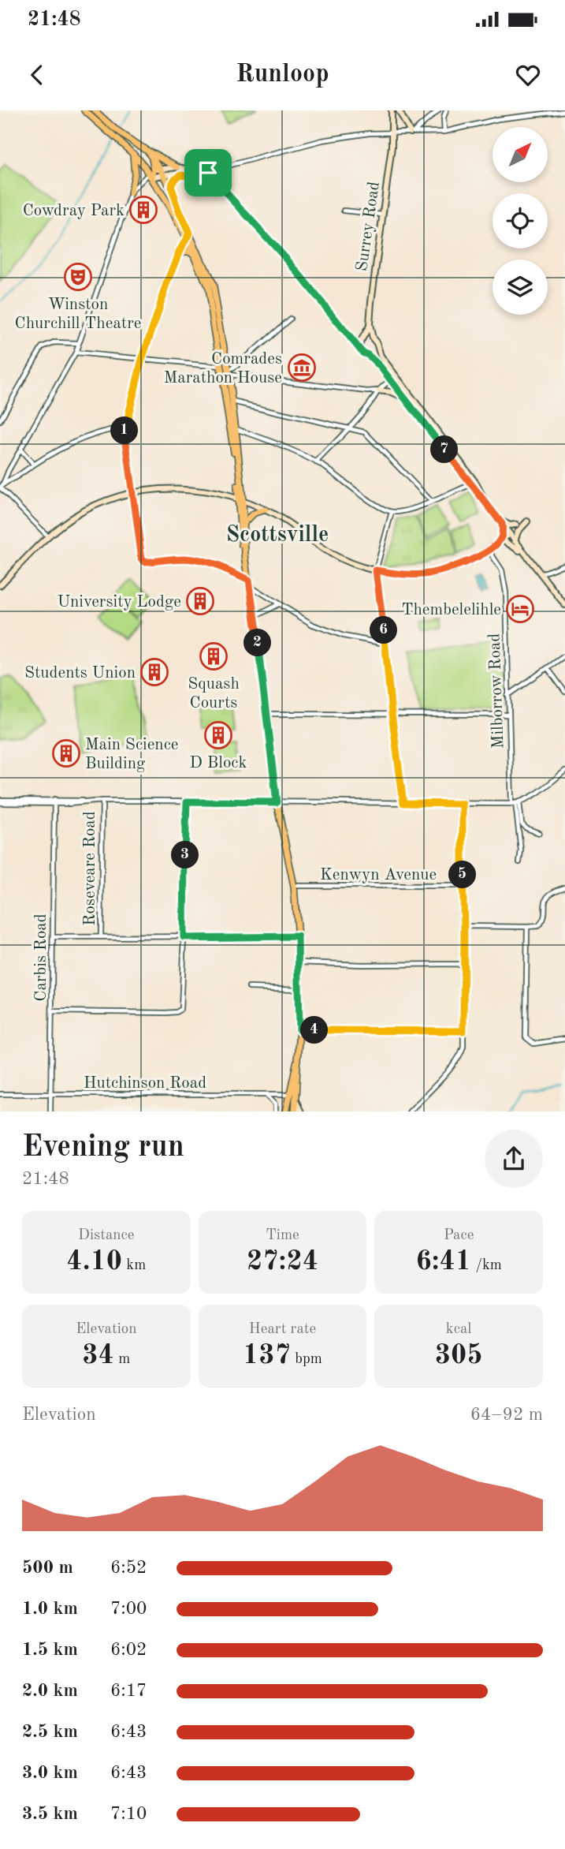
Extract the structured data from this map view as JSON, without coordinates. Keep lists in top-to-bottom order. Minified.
{"streets":{"street":["Surrey Road","Milborrow Road","Roseveare Road","Kenwyn Avenue","Carbis Road","Hutchinson Road"]},"crossings":[["Carbis Road","Hutchinson Road"]],"districts":["Scottsville"],"places":{"building":["Cowdray Park","University Lodge","Squash Courts","Students Union","D Block","Main Science Building"],"theatre":["Winston Churchill Theatre"],"museum":["Comrades Marathon House"],"hotel":["Thembelelihle"]},"north":"top right","page":{"status":"21:48","header":"Runloop","pins":["1","7","6","2","3","5","4"],"heading":["Evening run","21:48"],"stats":[["Distance","4.10 km"],["Time","27:24"],["Pace","6:41 /km"],["Elevation","34 m"],["Heart rate","137 bpm"],["kcal","305"]],"chart":["Elevation","64–92 m"],"list":[{"name":"500 m","note":"6:52"},{"name":"1.0 km","note":"7:00"},{"name":"1.5 km","note":"6:02"},{"name":"2.0 km","note":"6:17"},{"name":"2.5 km","note":"6:43"},{"name":"3.0 km","note":"6:43"},{"name":"3.5 km","note":"7:10"}]}}
